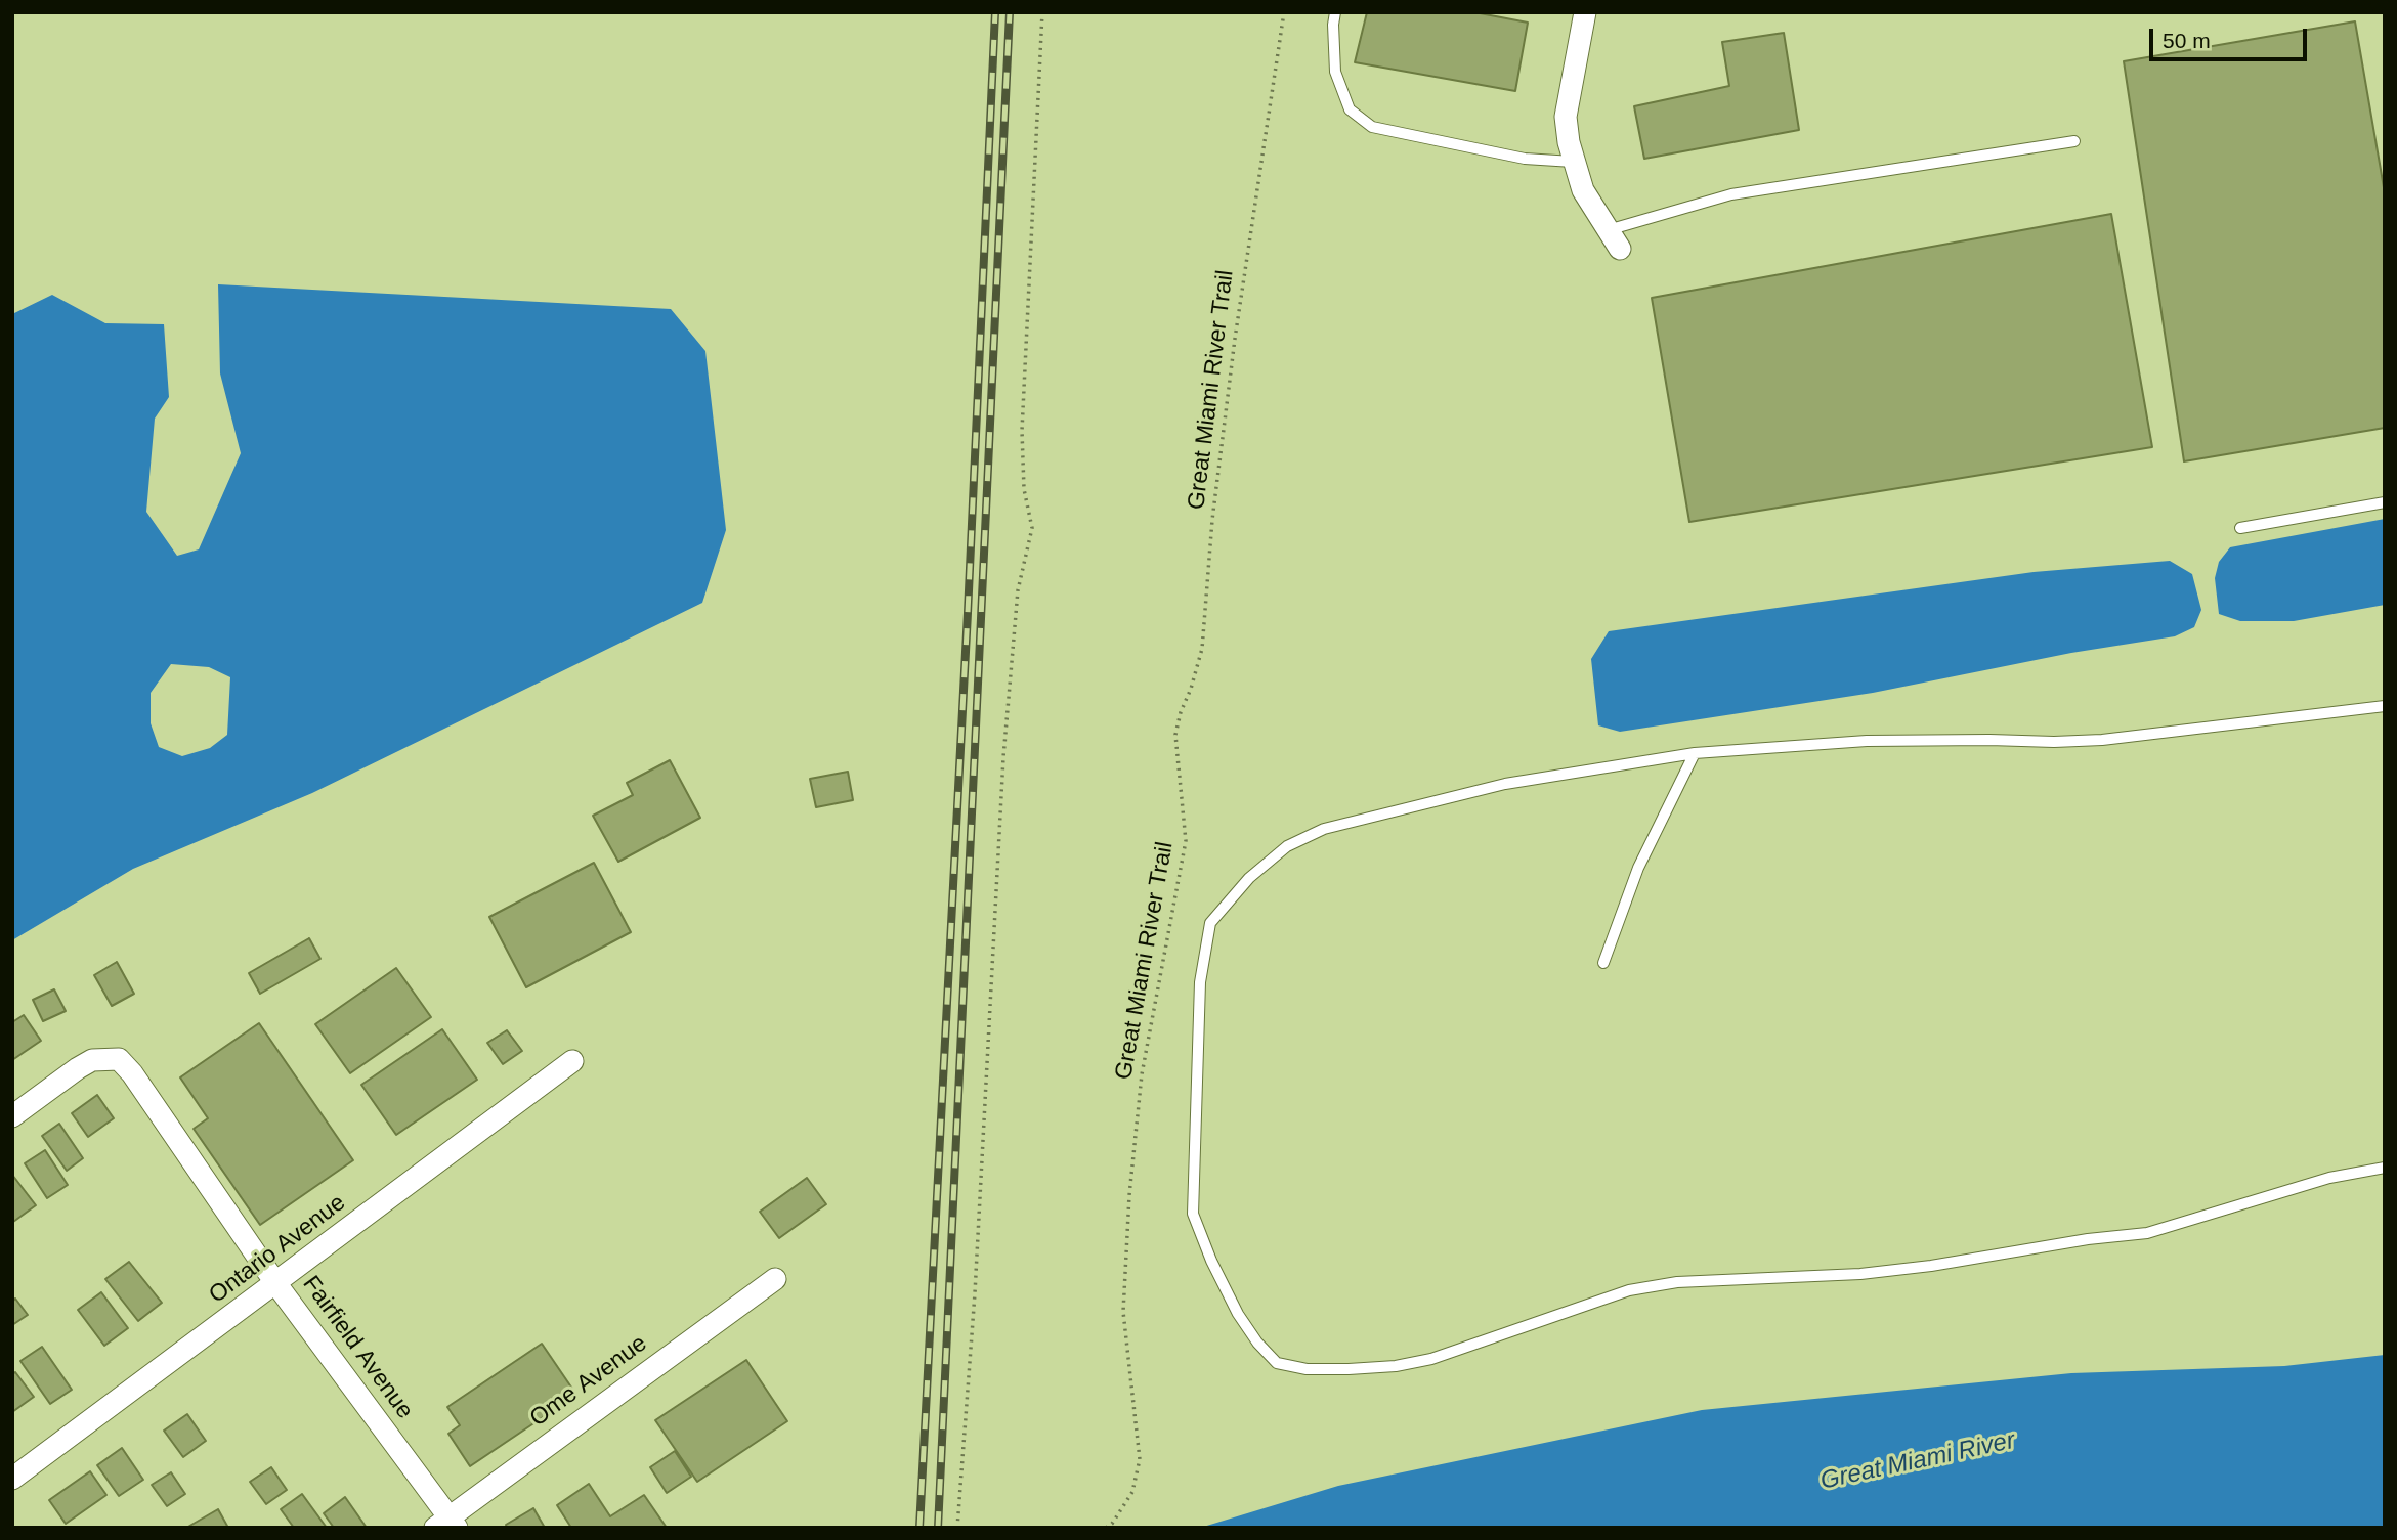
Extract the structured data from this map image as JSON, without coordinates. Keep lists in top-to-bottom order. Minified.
{"streets":{"street":["Ontario Avenue","Fairfield Avenue","Ome Avenue"],"path":["Great Miami River Trail"]},"crossings":[["Ontario Avenue","Fairfield Avenue"],["Fairfield Avenue","Ome Avenue"]],"water":["Great Miami River"],"scale_bar":"50 m"}
